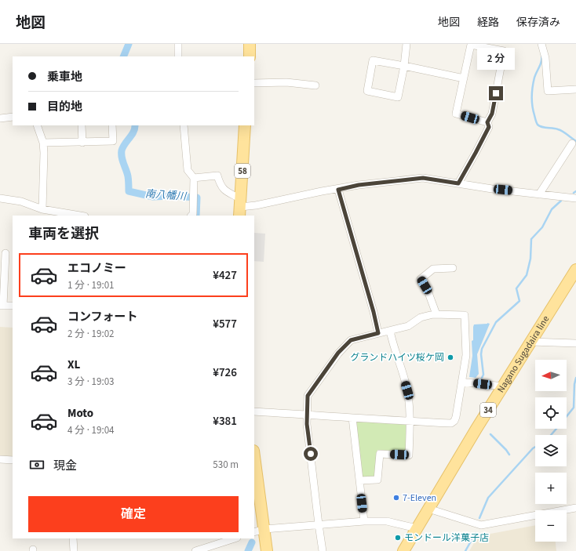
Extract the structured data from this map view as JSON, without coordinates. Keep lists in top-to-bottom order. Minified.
{"streets":{"main road":["58","Nagano Sugadaira line","34"]},"water":["南八幡川"],"places":["グランドハイツ桜ケ岡","7-Eleven","モンドール洋菓子店"],"north":"left","page":{"header":"地図","nav":["地図","経路","保存済み"],"bubble":"2 分","banner":["乗車地","目的地"],"heading":"車両を選択","list":[{"name":"エコノミー","note":"1 分 · 19:01","value":"¥427"},{"name":"コンフォート","note":"2 分 · 19:02","value":"¥577"},{"name":"XL","note":"3 分 · 19:03","value":"¥726"},{"name":"Moto","note":"4 分 · 19:04","value":"¥381"}],"map_buttons":["+","−"],"pay":["現金","530 m"],"buttons":"確定"}}
